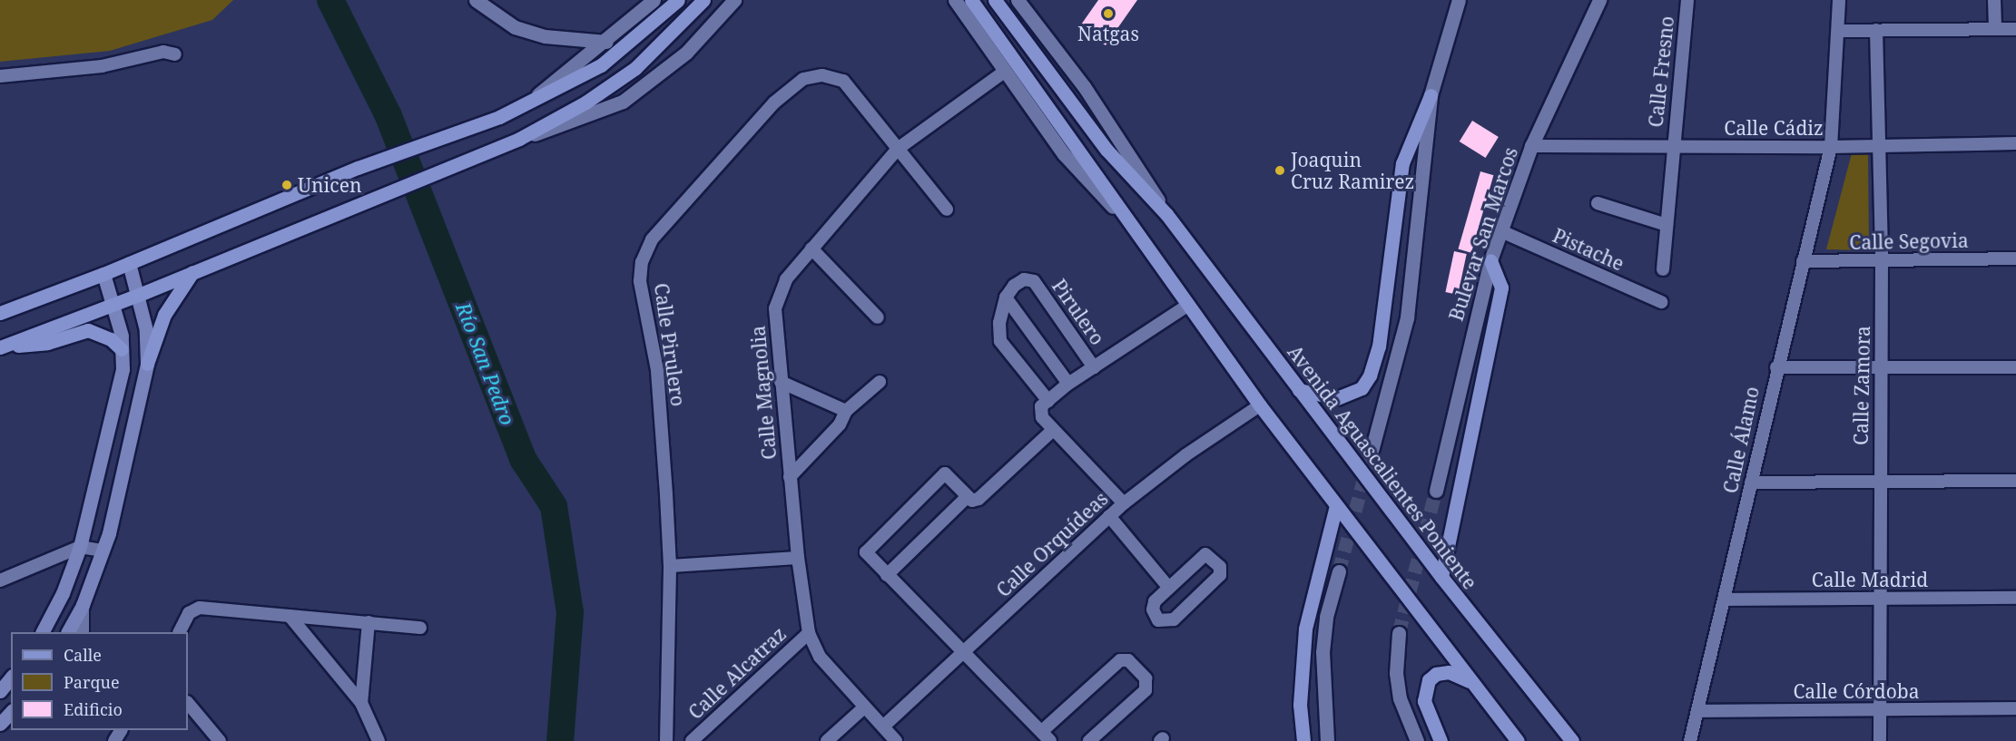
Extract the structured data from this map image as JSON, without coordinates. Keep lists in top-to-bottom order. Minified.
{"streets":{"main road":["Avenida Aguascalientes Poniente"],"street":["Calle Fresno","Calle Cádiz","Bulevar San Marcos","Calle Segovia","Pistache","Pirulero","Calle Pirulero","Calle Zamora","Calle Magnolia","Calle Álamo","Calle Orquídeas","Calle Madrid","Calle Alcatraz","Calle Córdoba"]},"crossings":[["Calle Fresno","Calle Cádiz"],["Calle Cádiz","Bulevar San Marcos"],["Calle Cádiz","Calle Zamora"],["Calle Cádiz","Calle Álamo"],["Bulevar San Marcos","Pistache"],["Calle Segovia","Calle Zamora"],["Calle Segovia","Calle Álamo"],["Calle Pirulero","Calle Magnolia"],["Calle Zamora","Calle Madrid"],["Calle Zamora","Calle Córdoba"],["Calle Magnolia","Calle Orquídeas"],["Calle Magnolia","Calle Alcatraz"],["Calle Álamo","Calle Madrid"],["Calle Álamo","Calle Córdoba"]],"water":["Río San Pedro"],"places":["Natgas","Joaquin Cruz Ramirez","Unicen"],"legend":["Calle","Parque","Edificio"]}
